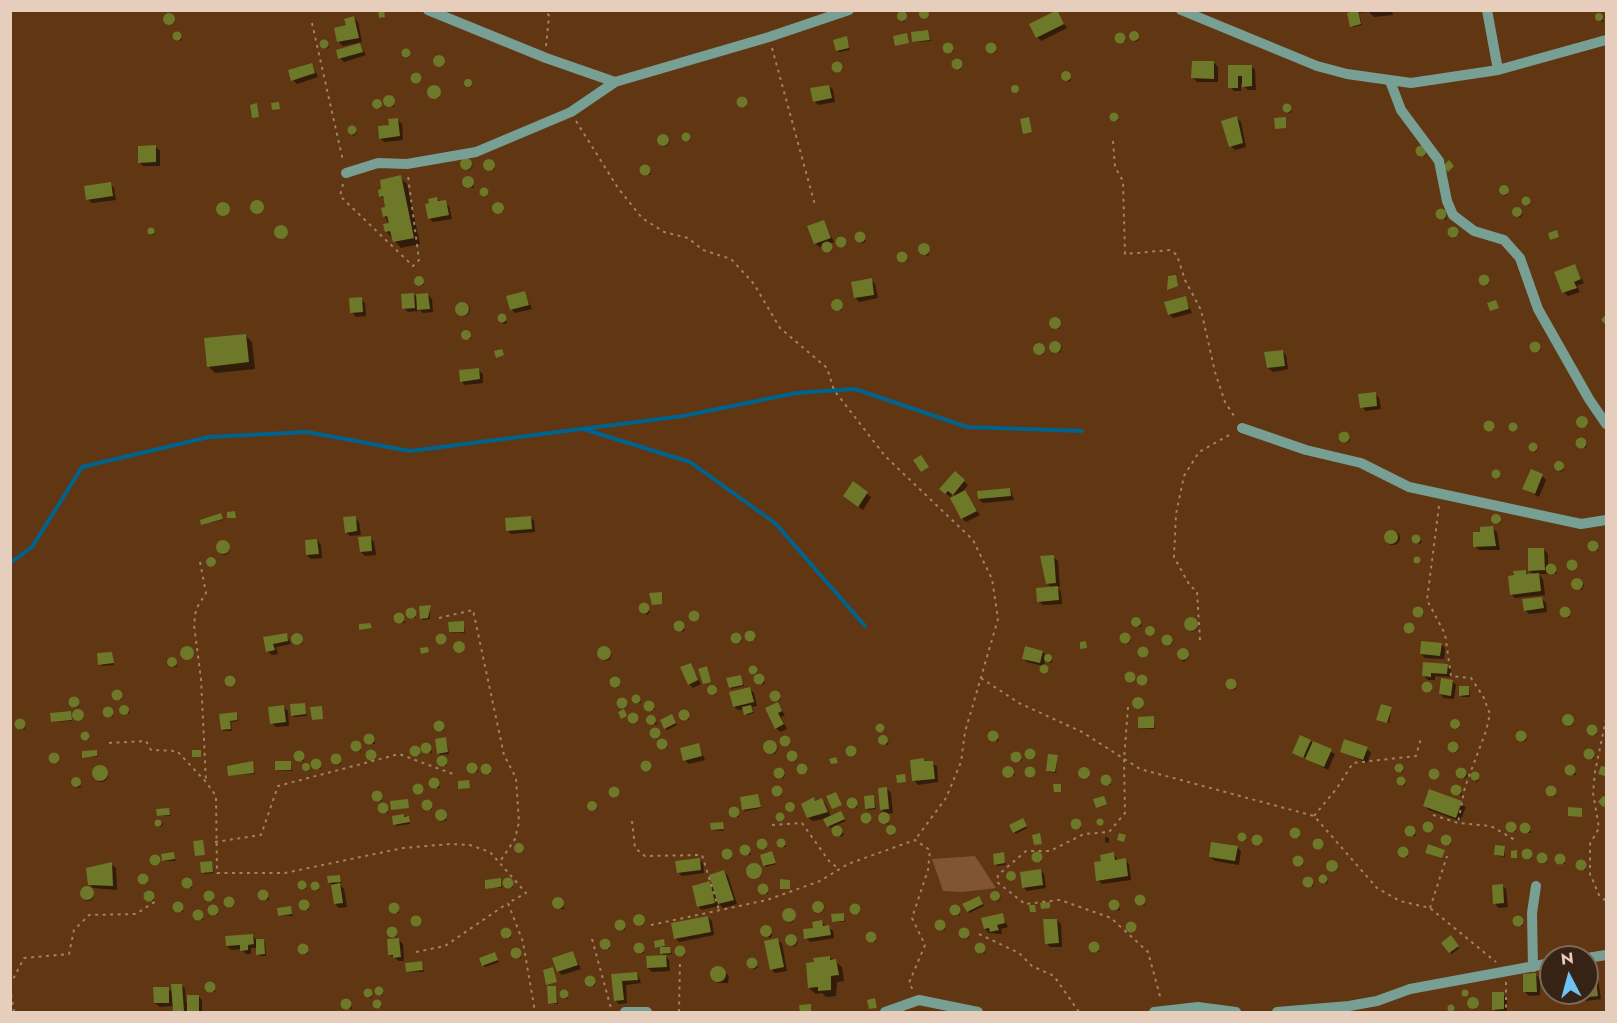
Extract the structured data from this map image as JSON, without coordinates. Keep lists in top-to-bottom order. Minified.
{"north":"top"}
